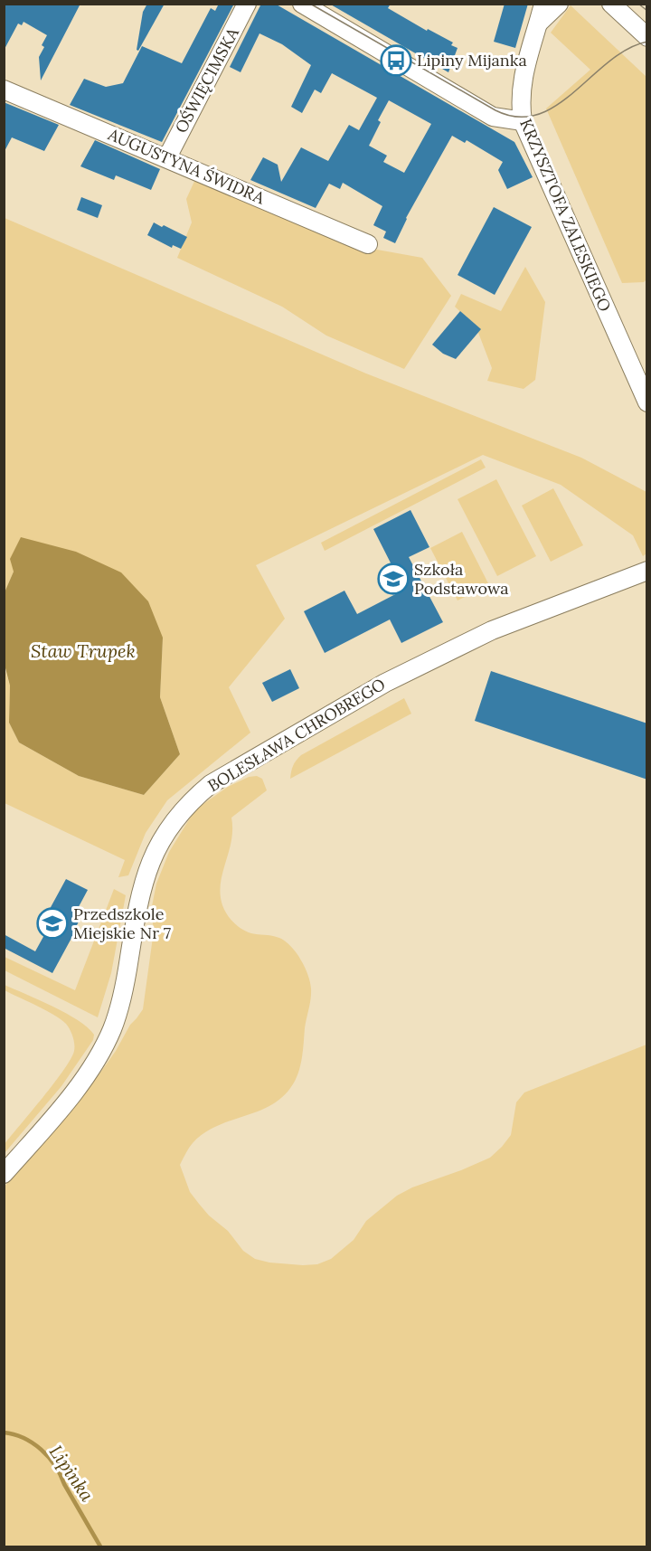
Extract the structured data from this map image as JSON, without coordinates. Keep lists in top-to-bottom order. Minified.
{"streets":{"street":["OŚWIĘCIMSKA","AUGUSTYNA ŚWIDRA","KRZYSZTOFA ZALESKIEGO","BOLESŁAWA CHROBREGO"]},"crossings":[["OŚWIĘCIMSKA","AUGUSTYNA ŚWIDRA"]],"water":["Staw Trupek","Lipinka"],"places":{"bus stop":["Lipiny Mijanka"],"school or university":["Szkoła Podstawowa","Przedszkole Miejskie Nr 7"]}}
